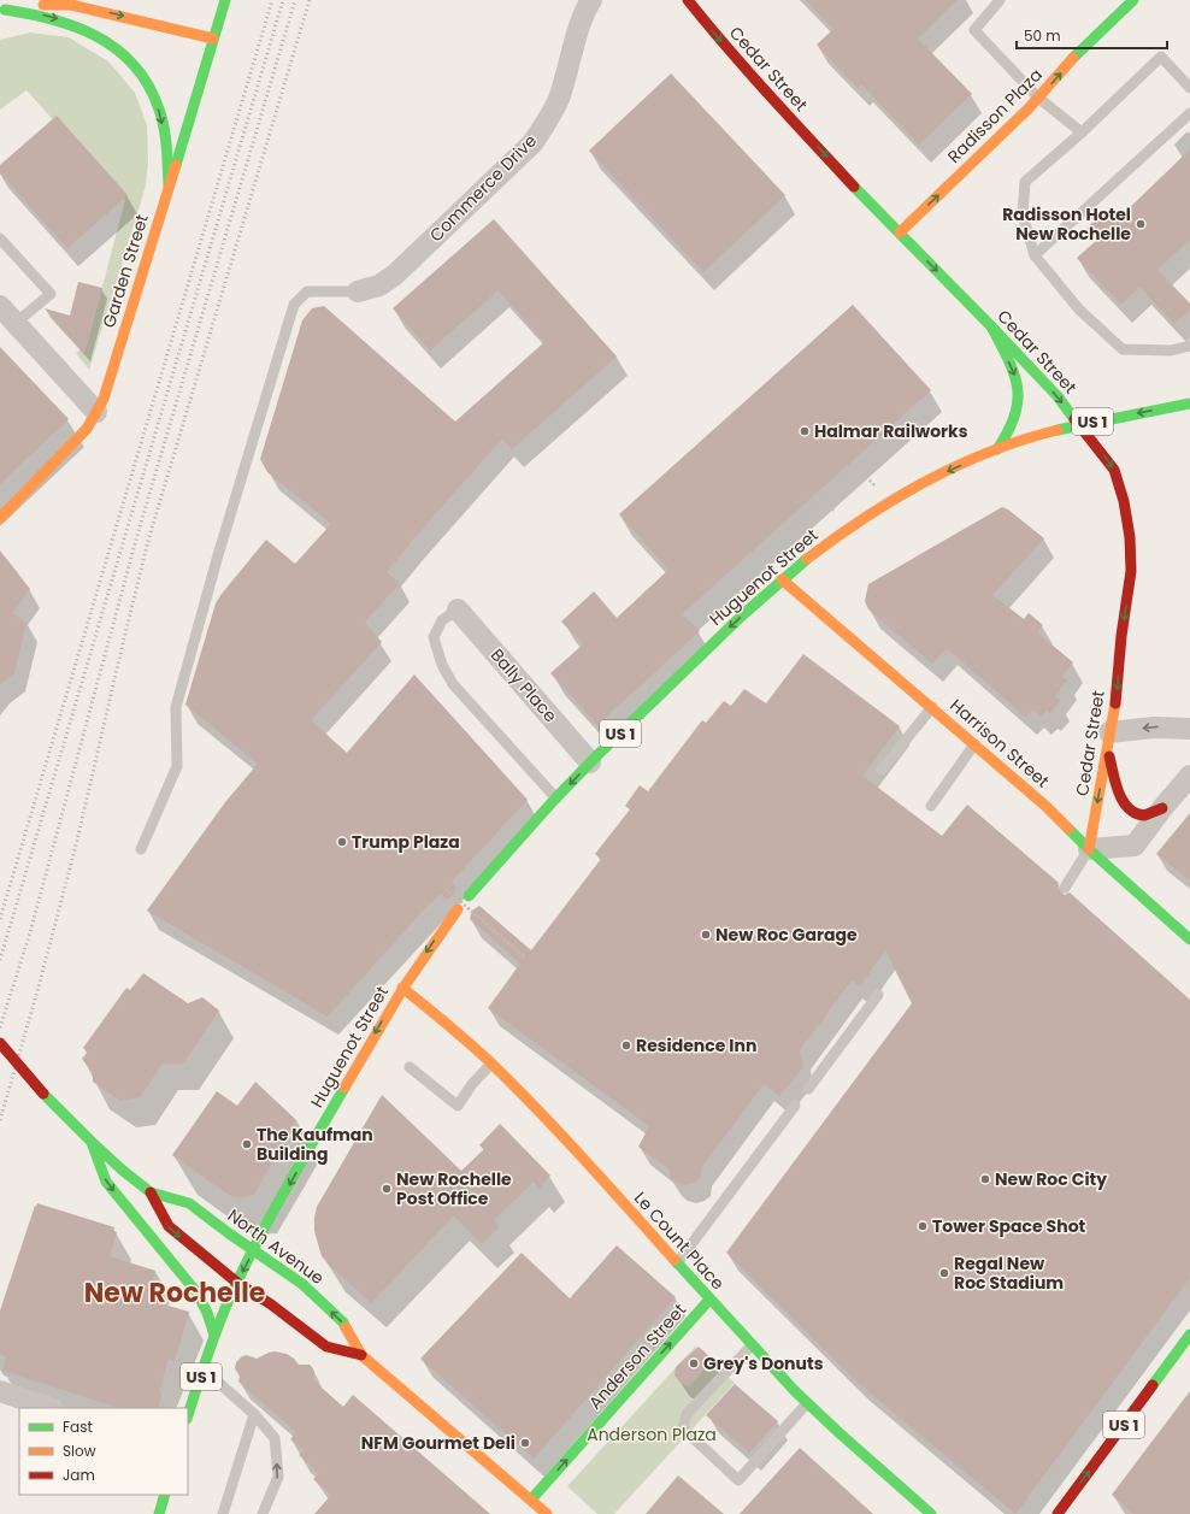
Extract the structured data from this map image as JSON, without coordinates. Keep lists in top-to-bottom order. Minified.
{"streets":{"main road":["Cedar Street","Radisson Plaza","Garden Street","US 1","Huguenot Street","Harrison Street","Le Count Place","North Avenue","Anderson Street"],"street":["Commerce Drive","Bally Place"]},"crossings":[["Cedar Street","Radisson Plaza"],["Cedar Street","Huguenot Street"],["Cedar Street","Harrison Street"],["Huguenot Street","Bally Place"],["Huguenot Street","Harrison Street"],["Huguenot Street","Le Count Place"],["Huguenot Street","North Avenue"],["Le Count Place","Anderson Street"],["North Avenue","Anderson Street"]],"one_way":["Cedar Street","Radisson Plaza","Huguenot Street","Anderson Street"],"districts":["New Rochelle"],"parks":["Anderson Plaza"],"places":["Radisson Hotel New Rochelle","Halmar Railworks","Trump Plaza","New Roc Garage","Residence Inn","The Kaufman Building","New Roc City","New Rochelle Post Office","Tower Space Shot","Regal New Roc Stadium","Grey's Donuts","NFM Gourmet Deli"],"legend":["Fast","Slow","Jam"],"scale_bar":"50 m"}
